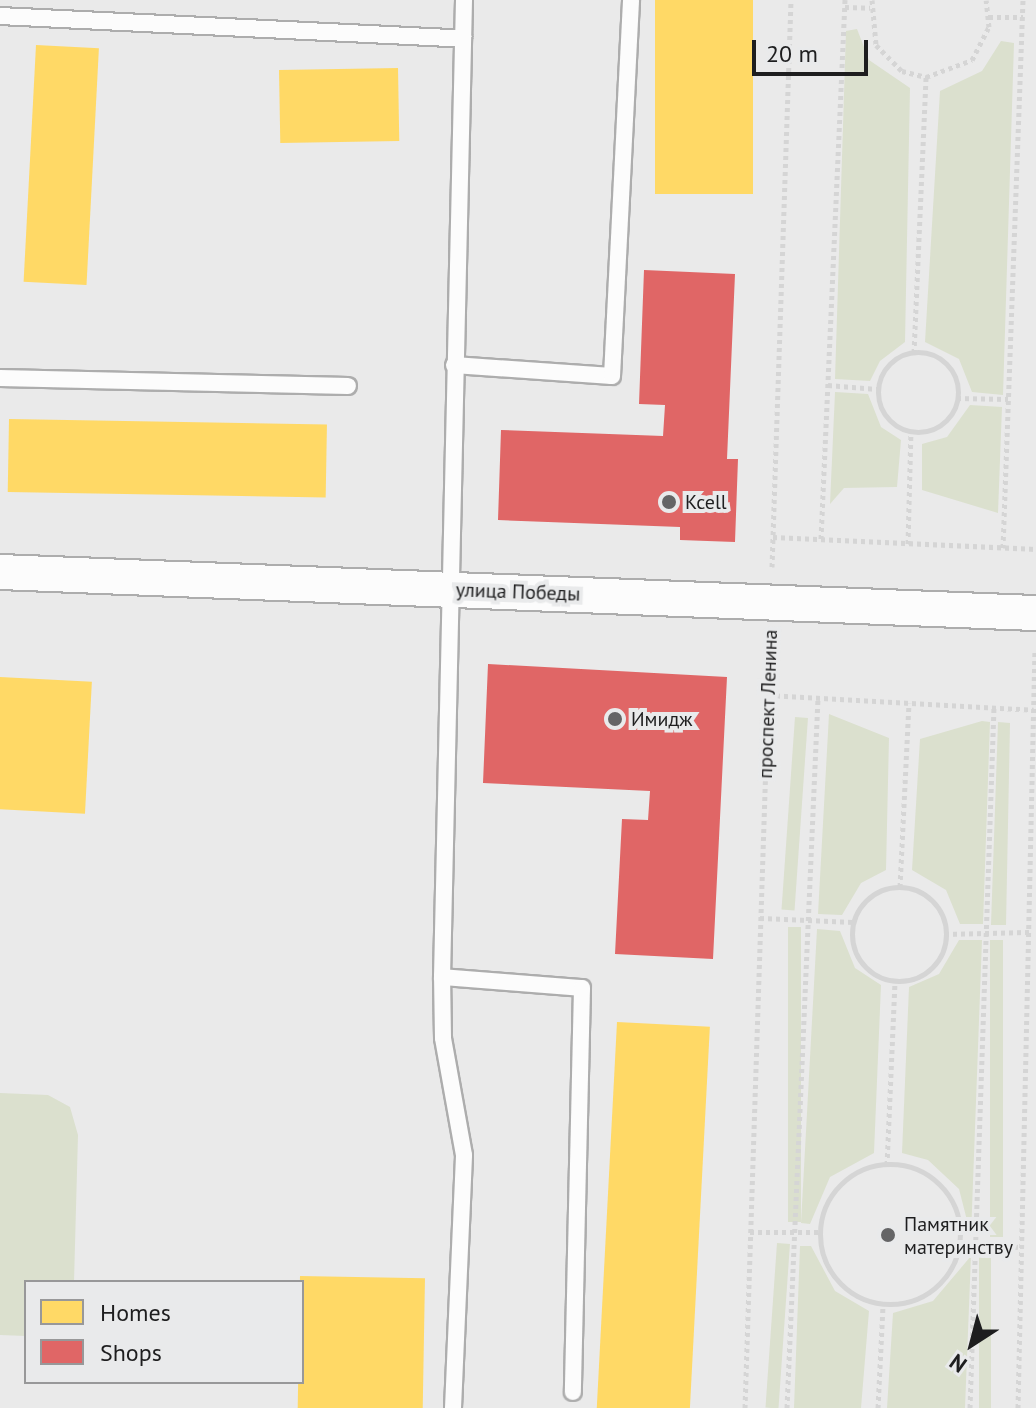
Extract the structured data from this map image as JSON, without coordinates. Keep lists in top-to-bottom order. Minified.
{"streets":{"street":["улица Победы"],"path":["проспект Ленина"]},"crossings":[["улица Победы","проспект Ленина"]],"places":["Kcell","Имидж","Памятник материнству"],"legend":["Homes","Shops"],"scale_bar":"20 m","north":"bottom left"}
